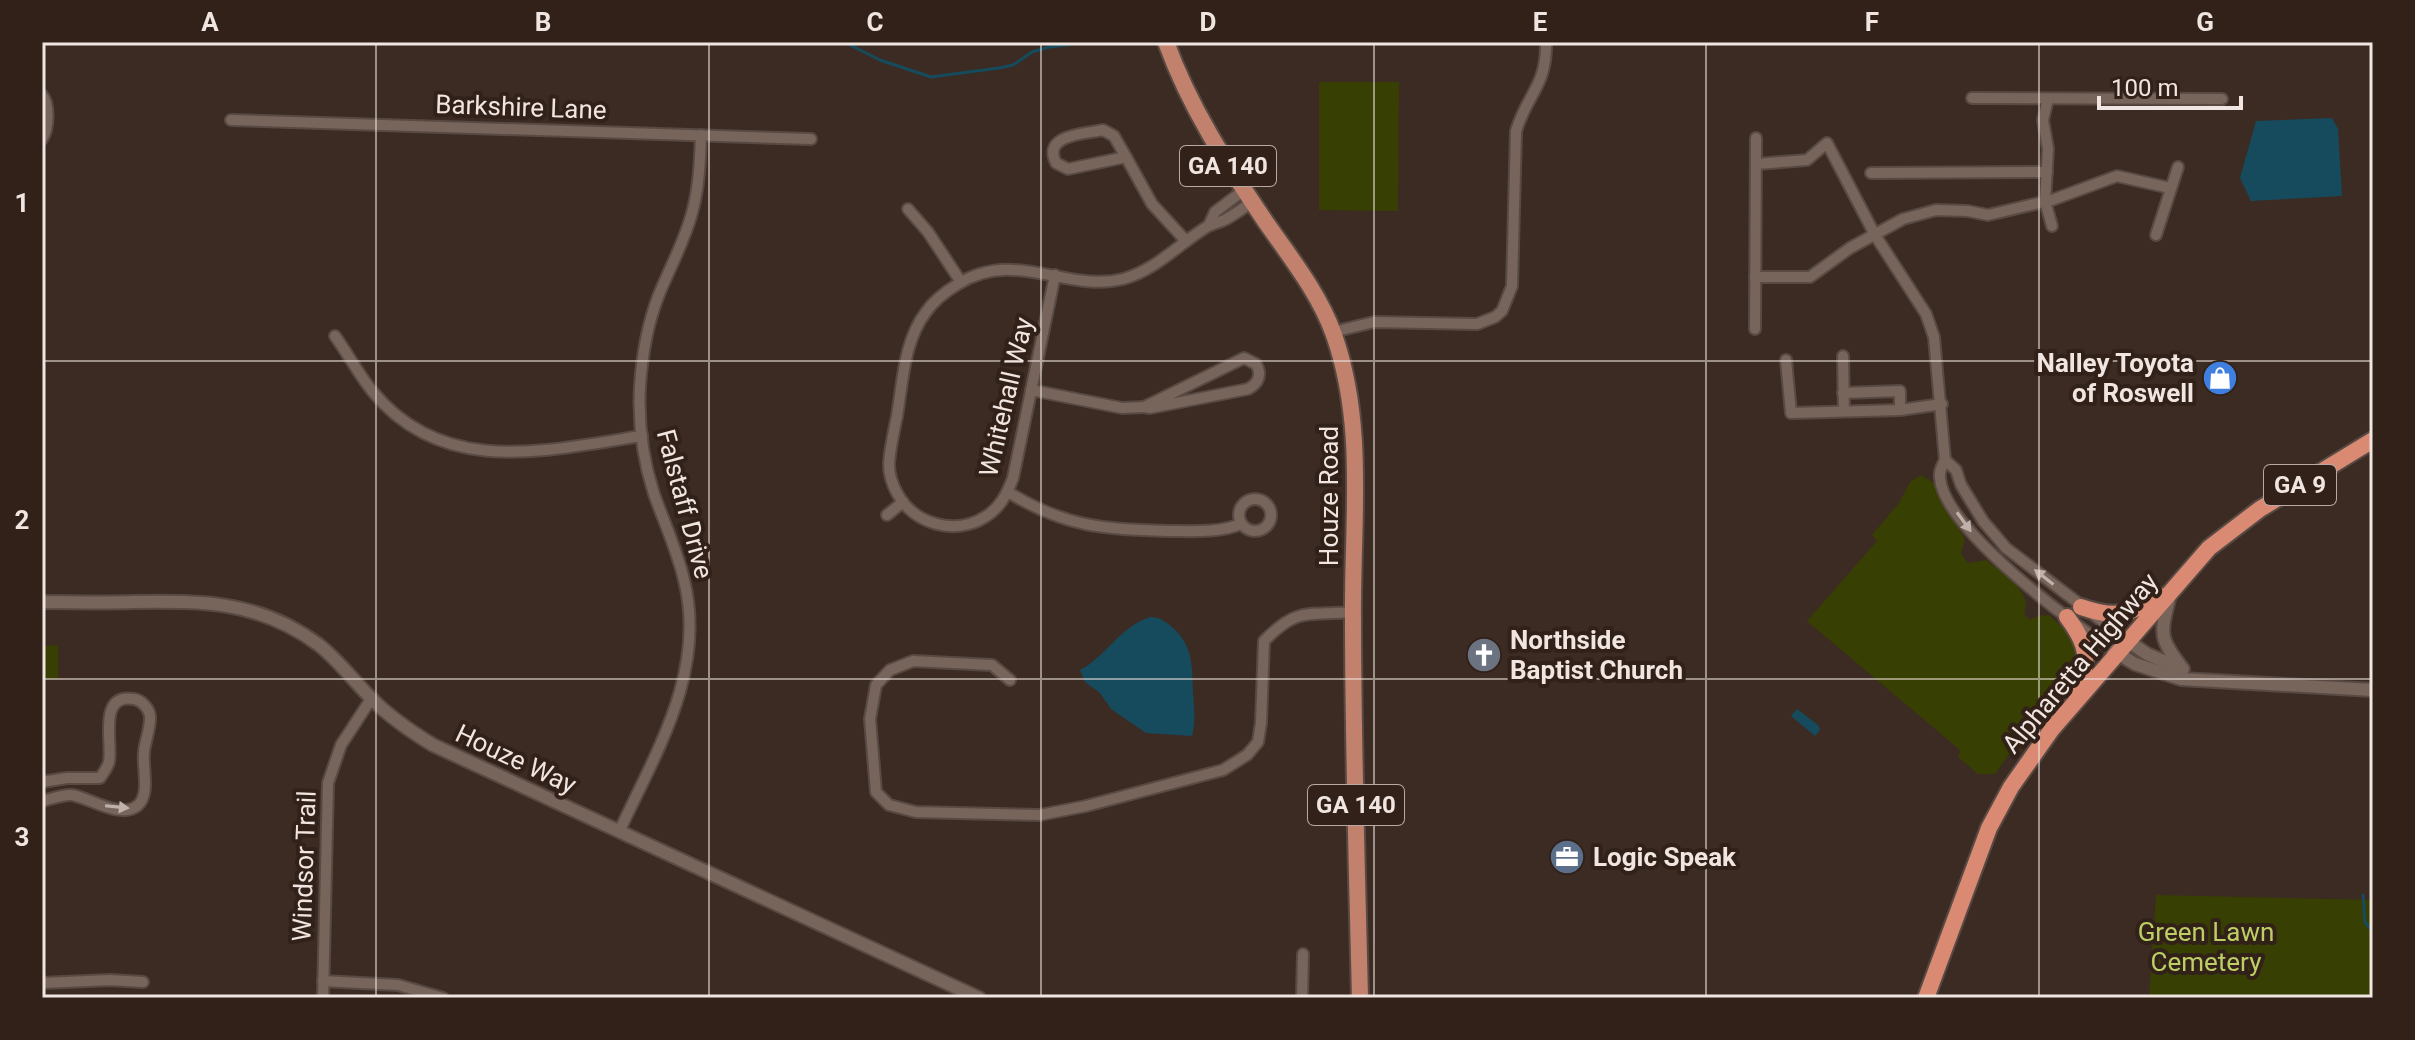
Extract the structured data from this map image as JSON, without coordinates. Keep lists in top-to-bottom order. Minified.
{"streets":{"highway":["GA 9","Alpharetta Highway"],"main road":["GA 140","Houze Road"],"street":["Barkshire Lane","Whitehall Way","Falstaff Drive","Houze Way","Windsor Trail"]},"crossings":[["Barkshire Lane","Falstaff Drive"],["Falstaff Drive","Houze Way"],["Houze Way","Windsor Trail"]],"parks":["Green Lawn Cemetery"],"places":{"shop":["Nalley Toyota of Roswell"],"church":["Northside Baptist Church"],"office":["Logic Speak"]},"scale_bar":"100 m","grid":{"columns":["A","B","C","D","E","F","G"],"rows":["1","2","3"]}}
